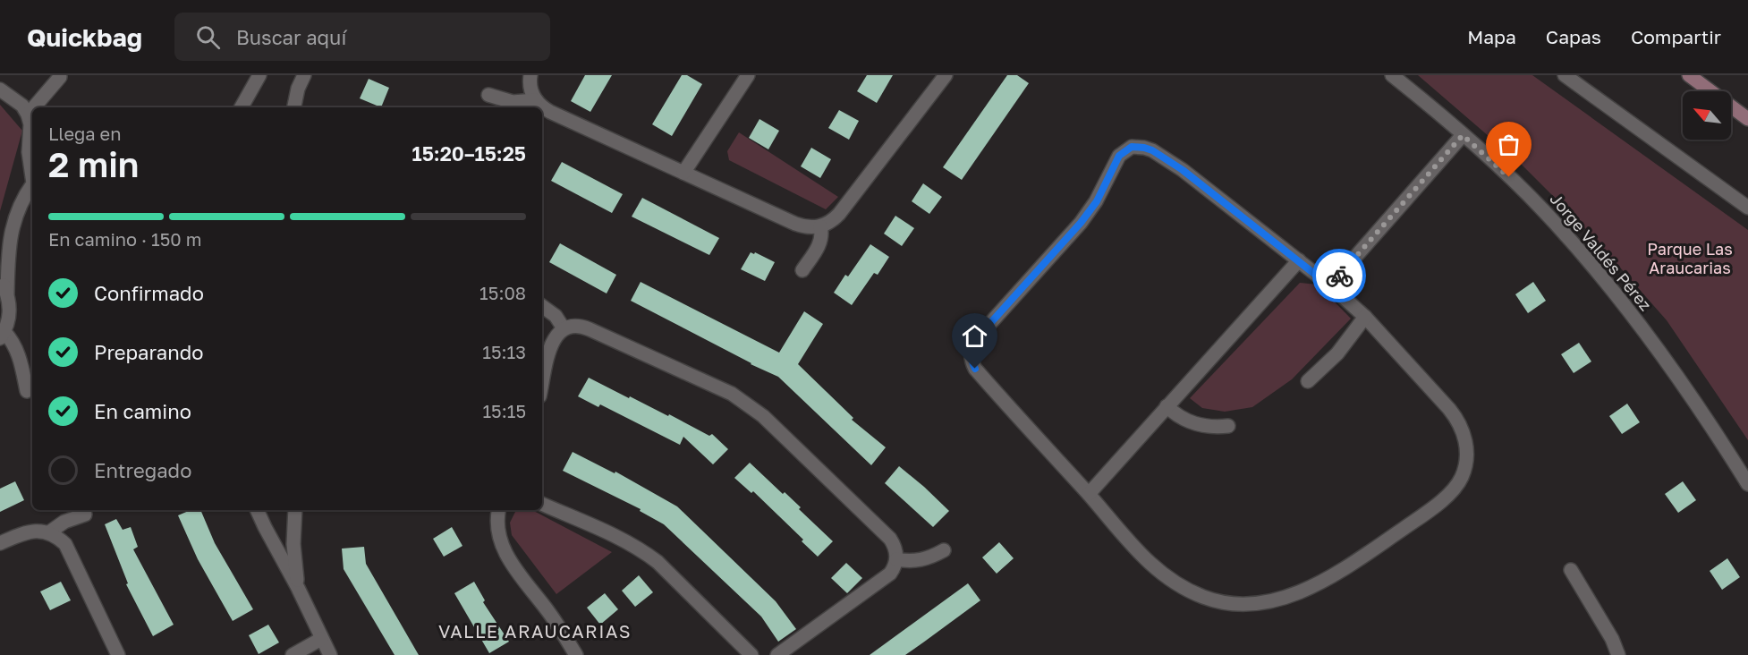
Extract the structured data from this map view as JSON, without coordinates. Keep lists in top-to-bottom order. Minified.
{"streets":{"street":["Jorge Valdés Pérez"]},"districts":["VALLE ARAUCARIAS"],"parks":["Parque Las Araucarias"],"north":"top left","page":{"header":"Quickbag","search":"Buscar aquí","nav":["Mapa","Capas","Compartir"],"heading":["2 min","Llega en","15:20–15:25"],"bar":"En camino · 150 m","list":[["Confirmado","15:08"],["Preparando","15:13"],["En camino","15:15"],"Entregado"]}}
